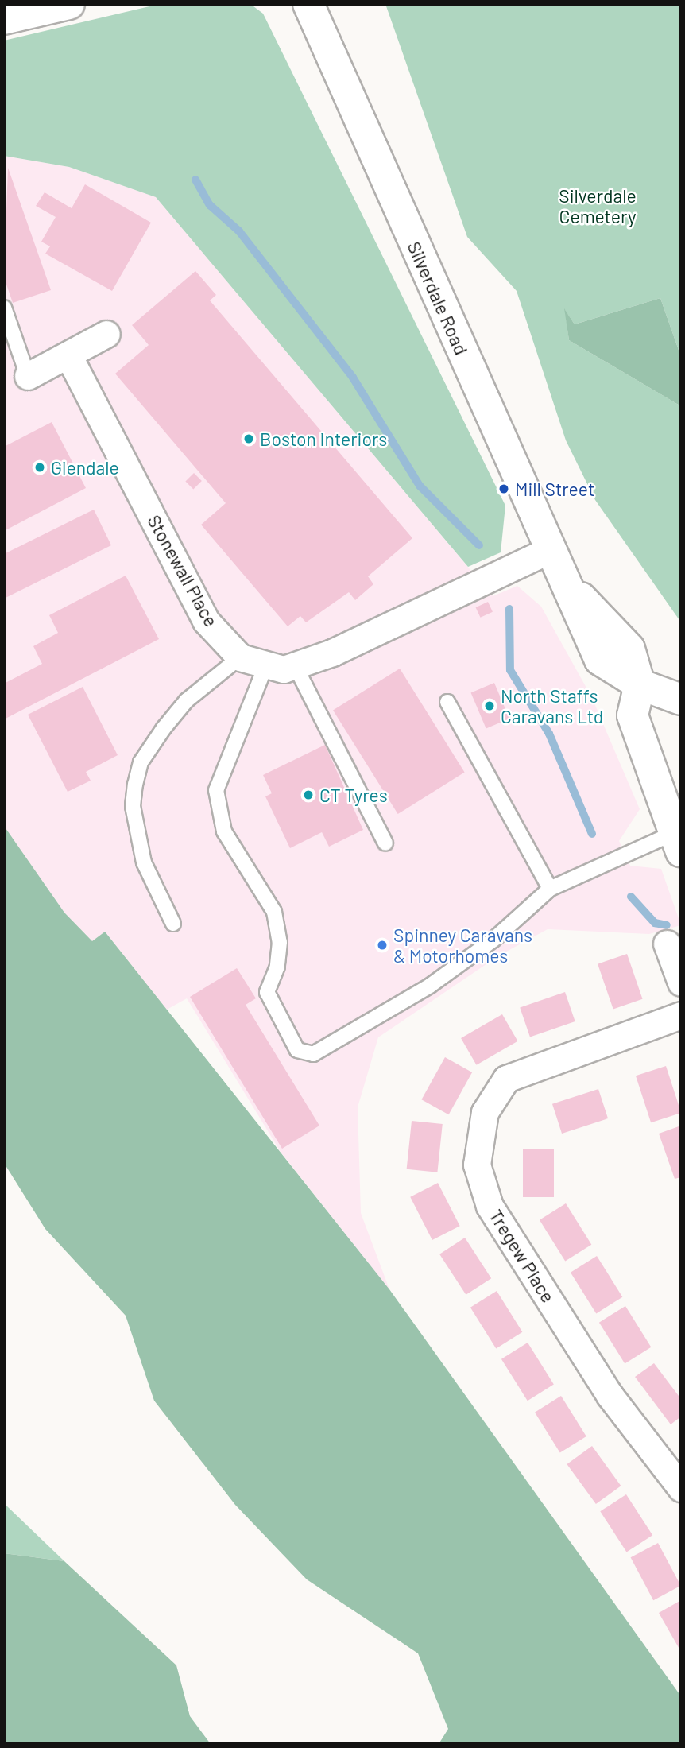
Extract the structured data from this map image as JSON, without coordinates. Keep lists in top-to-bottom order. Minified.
{"streets":{"main road":["Silverdale Road"],"street":["Stonewall Place","Tregew Place"]},"parks":["Silverdale Cemetery"],"places":["Boston Interiors","Glendale","Mill Street","North Staffs Caravans Ltd","CT Tyres","Spinney Caravans & Motorhomes"]}
